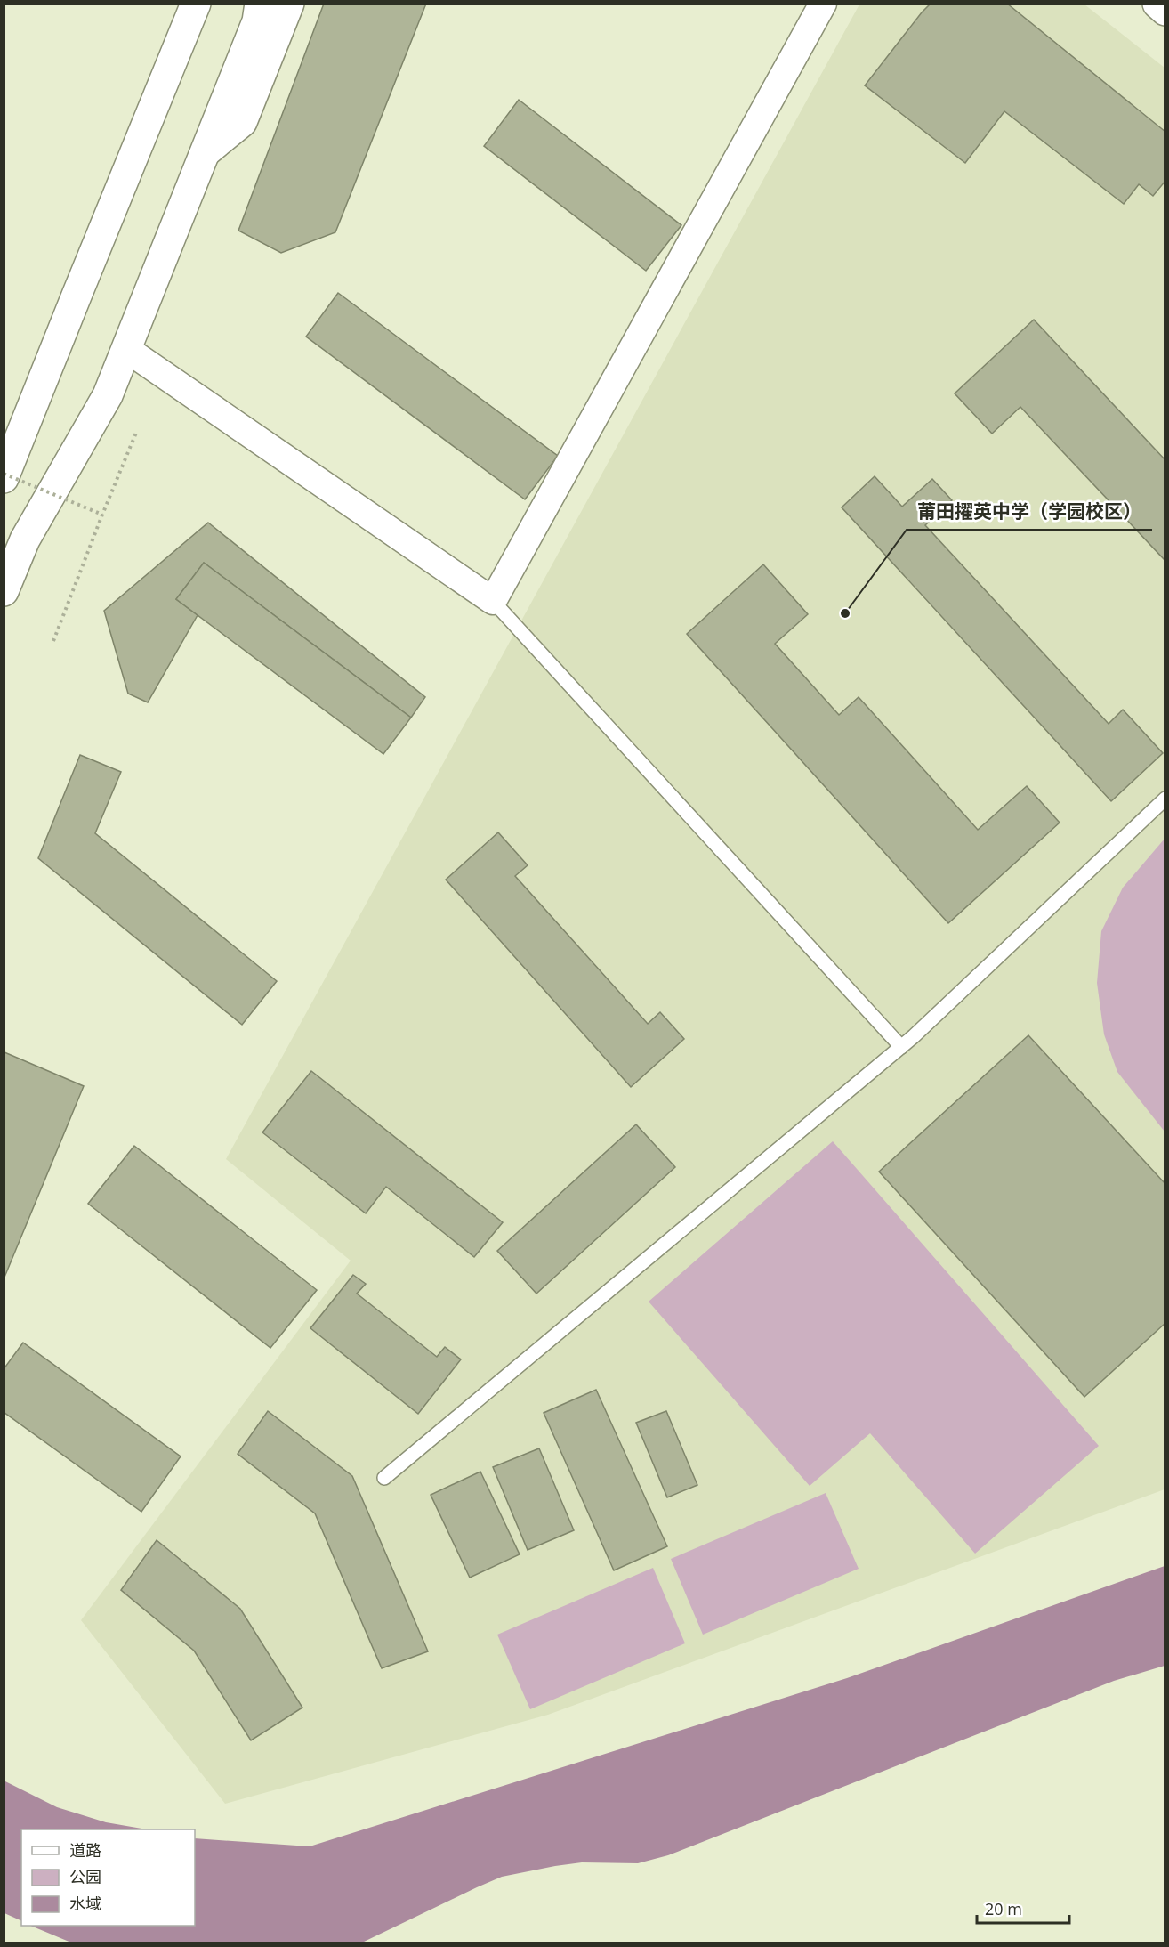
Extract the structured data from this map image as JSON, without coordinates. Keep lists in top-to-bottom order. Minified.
{"places":["莆田擢英中学（学园校区）"],"legend":["道路","公园","水域"],"scale_bar":"20 m"}
